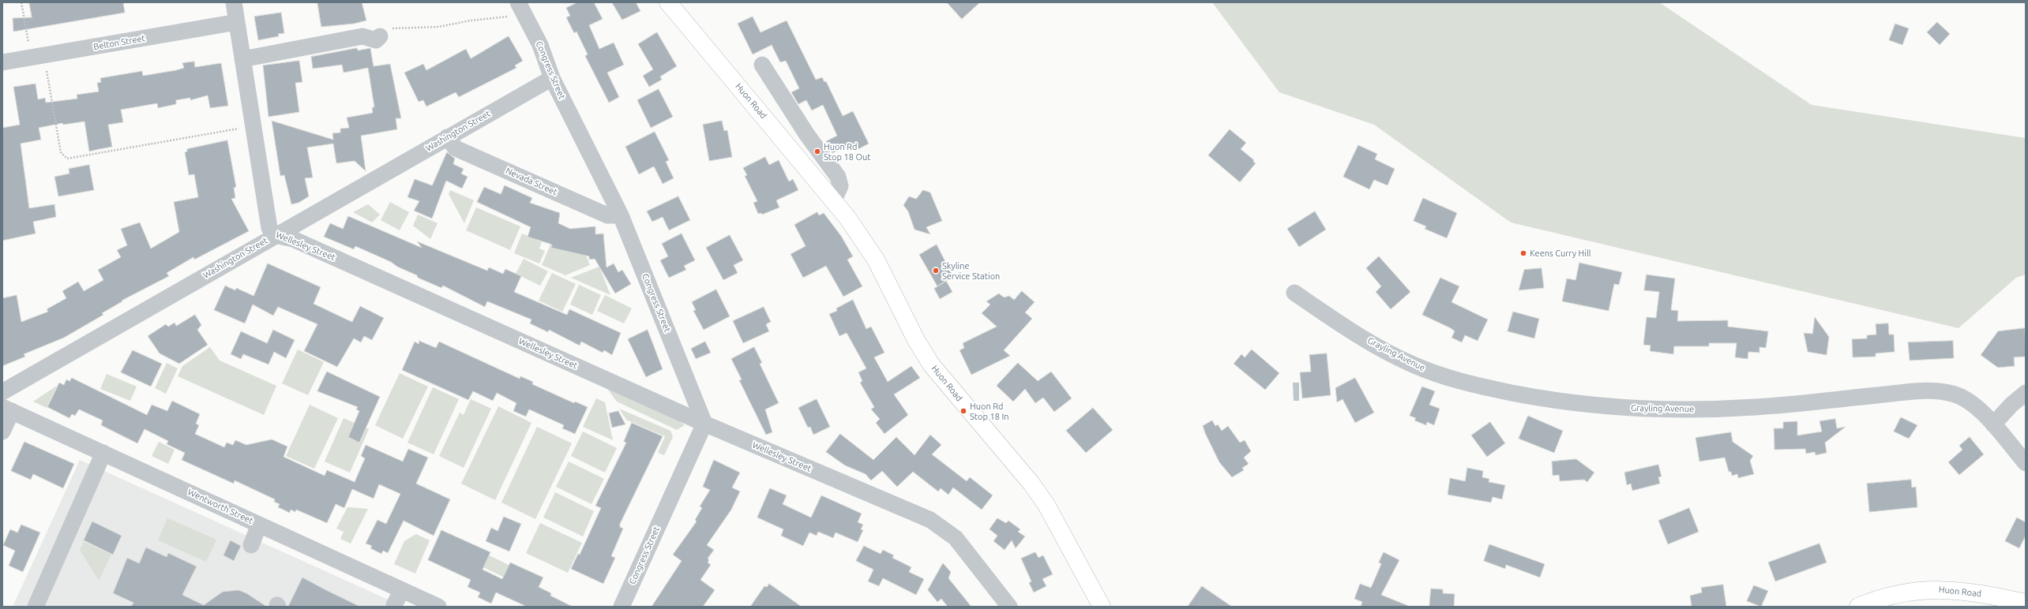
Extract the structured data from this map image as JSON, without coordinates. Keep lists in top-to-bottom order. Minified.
{"streets":{"main road":["Huon Road"],"street":["Belton Street","Congress Street","Washington Street","Nevada Street","Wellesley Street","Grayling Avenue","Wentworth Street"]},"crossings":[["Belton Street","Wellesley Street"],["Congress Street","Washington Street"],["Congress Street","Nevada Street"],["Congress Street","Wellesley Street"],["Washington Street","Nevada Street"],["Washington Street","Wellesley Street"]],"places":["Huon Rd Stop 18 Out","Keens Curry Hill","Skyline Service Station","Huon Rd Stop 18 In"]}
